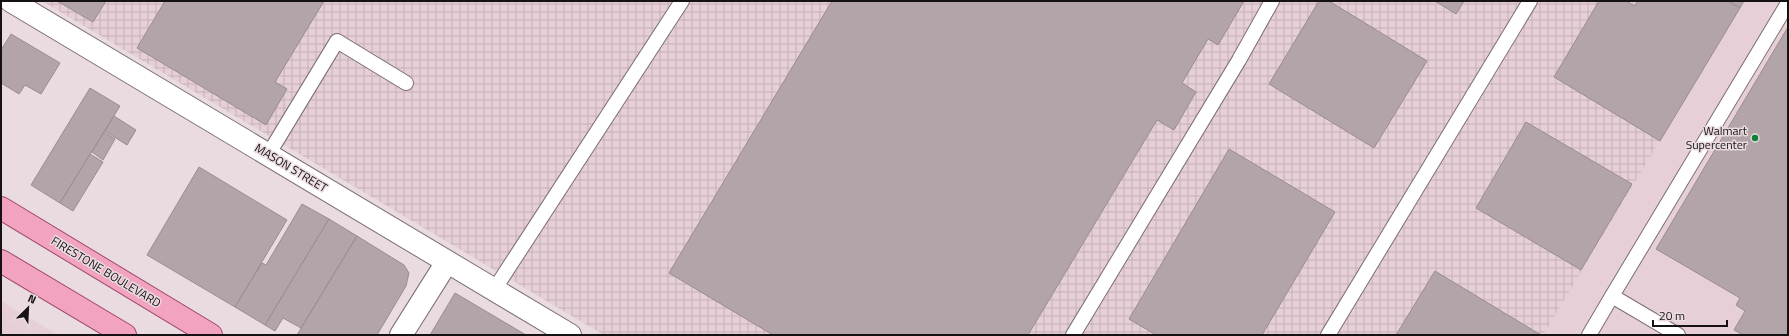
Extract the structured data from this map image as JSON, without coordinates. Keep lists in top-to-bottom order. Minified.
{"streets":{"main road":["FIRESTONE BOULEVARD"],"street":["MASON STREET"]},"places":["Walmart Supercenter"],"scale_bar":"20 m","north":"top right"}
